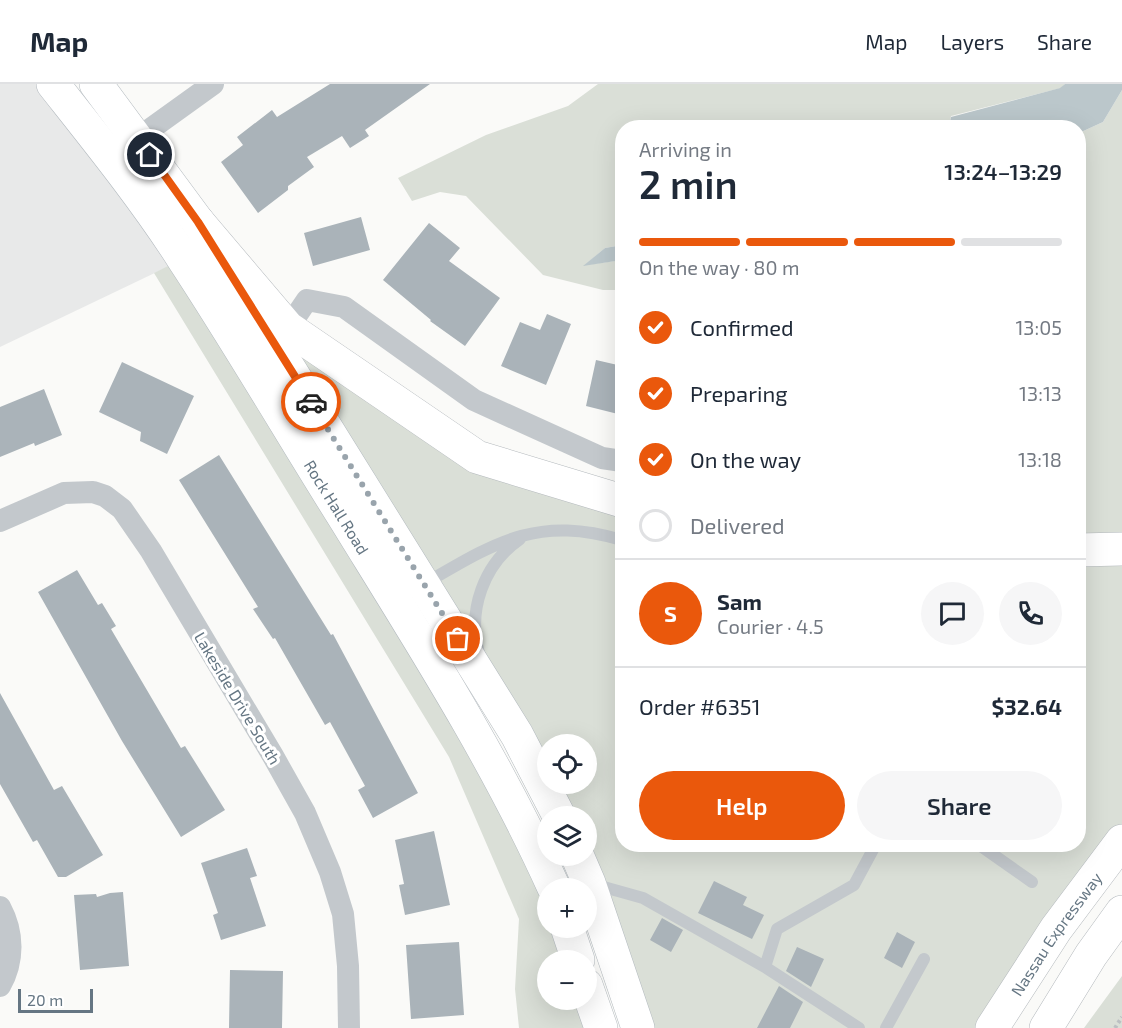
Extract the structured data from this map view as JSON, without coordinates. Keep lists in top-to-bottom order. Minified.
{"streets":{"main road":["Rock Hall Road","Nassau Expressway"],"street":["Lakeside Drive South"]},"scale_bar":"20 m","page":{"header":"Map","nav":["Map","Layers","Share"],"heading":["2 min","Arriving in","13:24–13:29"],"panel":["Sam","Courier · 4.5","Order #6351","$32.64"],"bar":"On the way · 80 m","list":[["Confirmed","13:05"],["Preparing","13:13"],["On the way","13:18"],"Delivered"],"round":"S","map_buttons":["+","−"],"buttons":["Help","Share"],"scale":"20 m"}}
